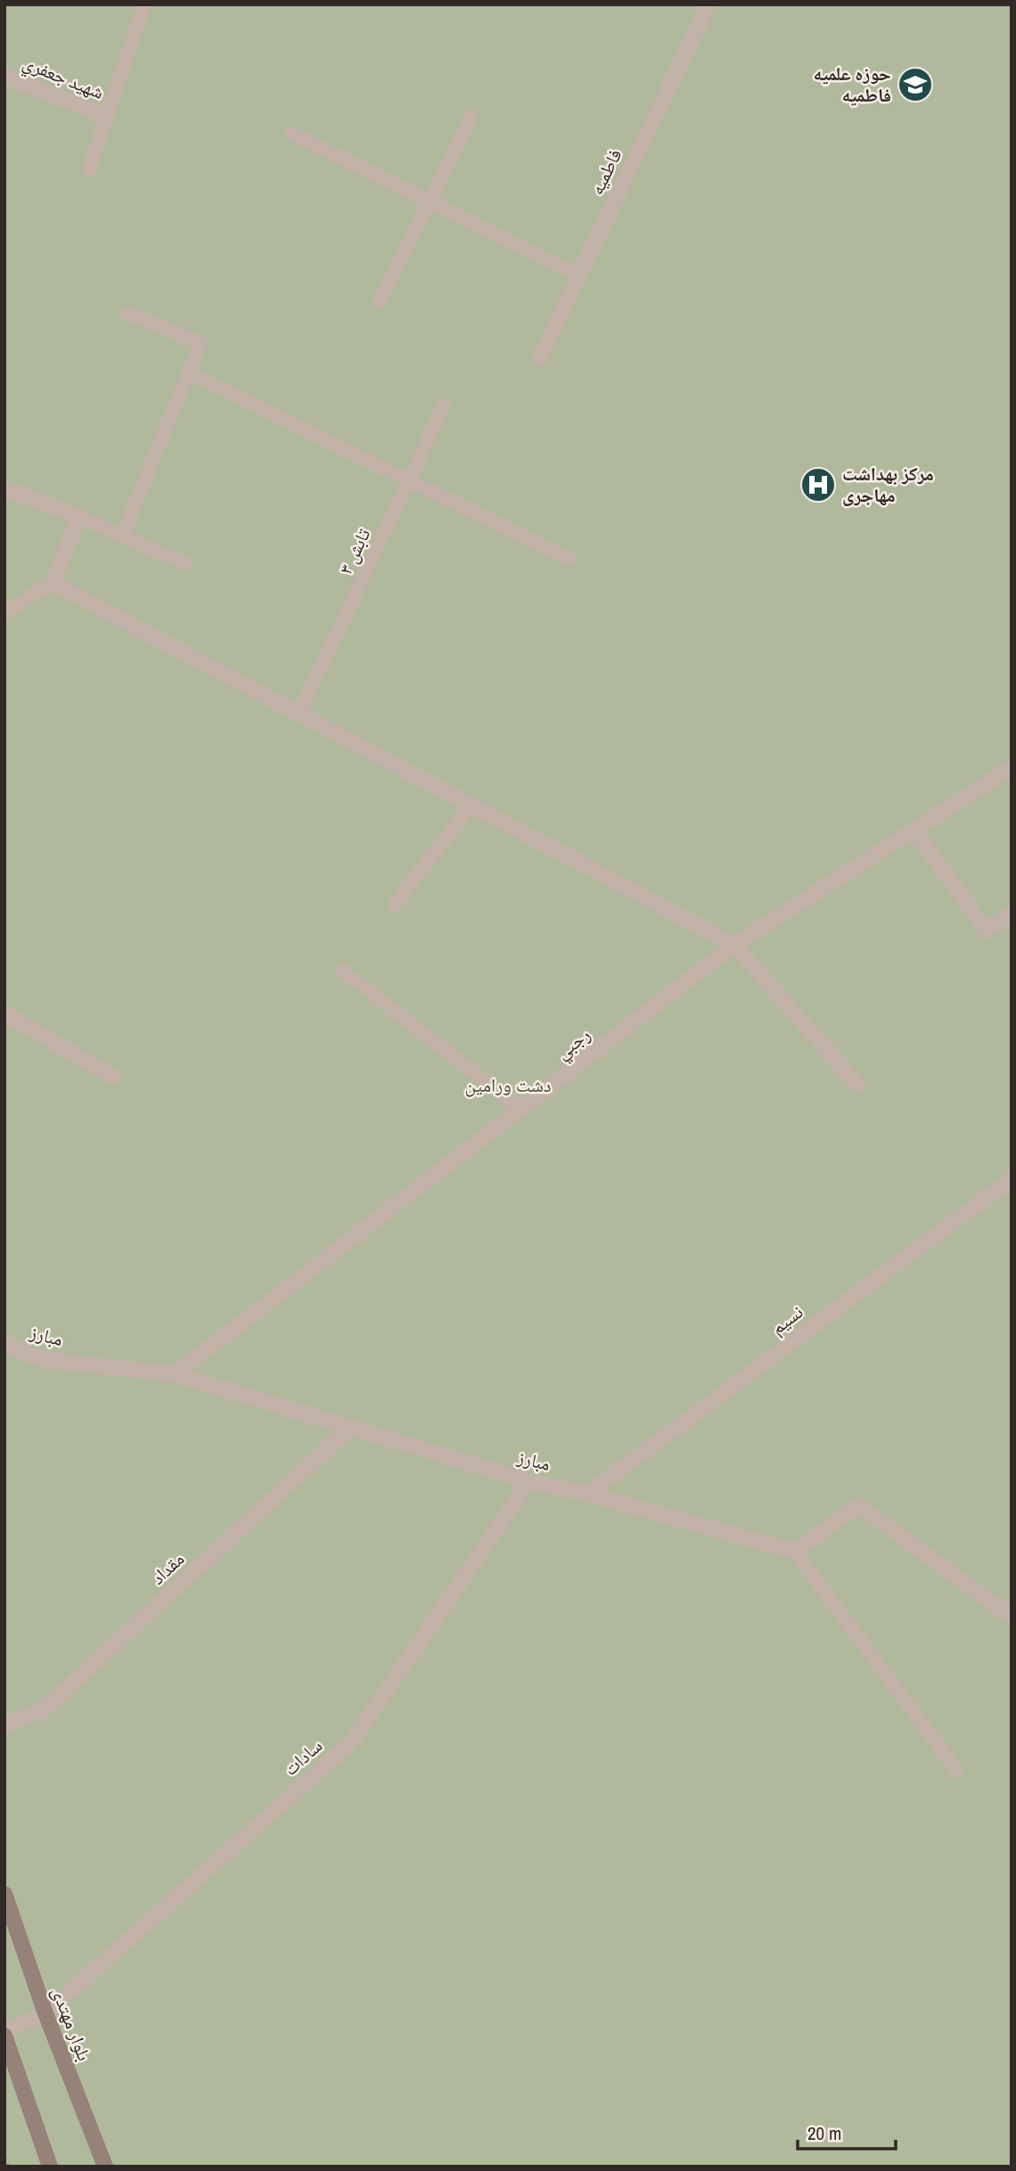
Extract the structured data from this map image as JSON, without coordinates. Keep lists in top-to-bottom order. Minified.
{"streets":{"main road":["بلوار مهتدی"],"street":["شهيد جعفري","فاطميه","رجبي","نسيم","مبارز","مقداد","سادات"],"lane":["تابش ۳"]},"crossings":[["رجبي","مبارز"],["نسيم","مبارز"],["مبارز","مقداد"],["مبارز","سادات"],["سادات","بلوار مهتدی"]],"parks":["دشت ورامین"],"places":{"school or university":["حوزه علمیه فاطمیه"],"hospital":["مرکز بهداشت مهاجری"]},"scale_bar":"20 m"}
